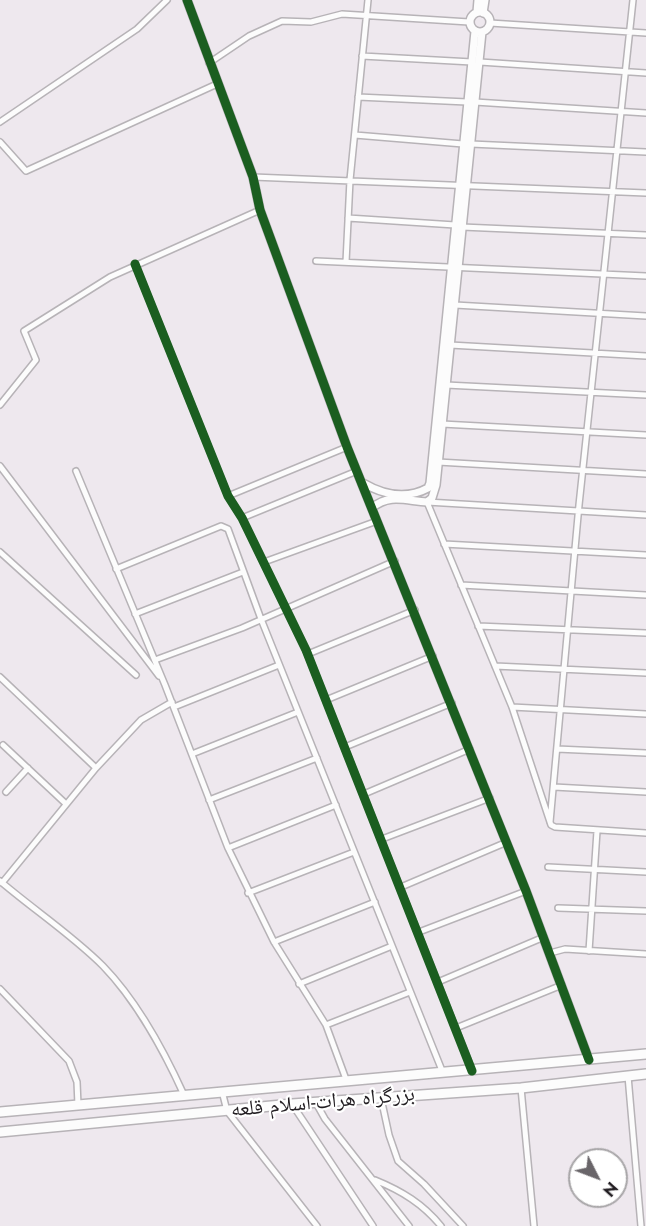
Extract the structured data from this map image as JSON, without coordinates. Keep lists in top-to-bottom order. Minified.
{"streets":{"highway":["بزرگراه هرات-اسلام قلعه"]},"north":"bottom right"}
